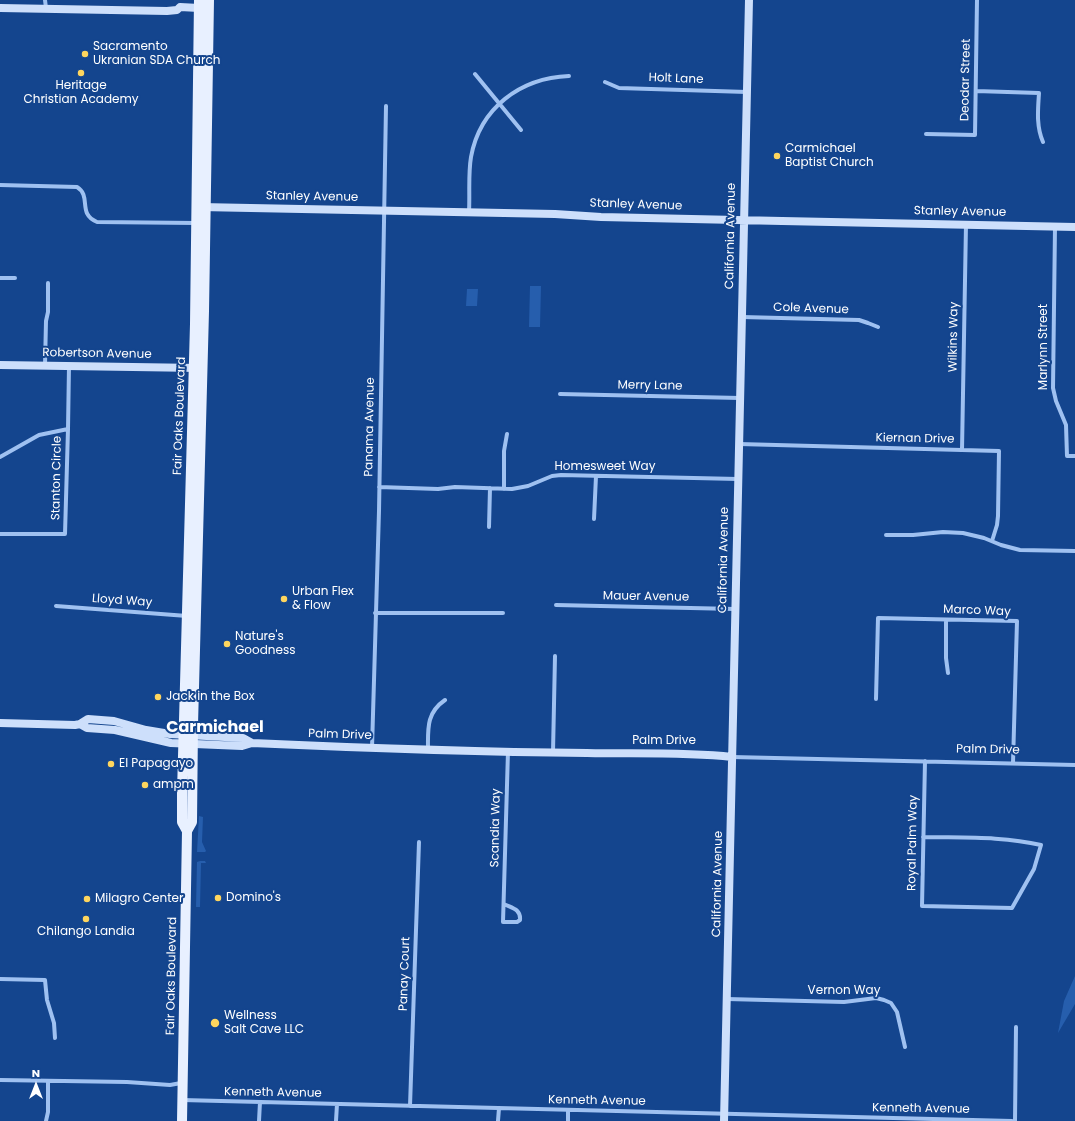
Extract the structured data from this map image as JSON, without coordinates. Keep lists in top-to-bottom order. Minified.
{"streets":{"main road":["Fair Oaks Boulevard"],"street":["Holt Lane","Deodar Street","Stanley Avenue","California Avenue","Cole Avenue","Wilkins Way","Marlynn Street","Robertson Avenue","Merry Lane","Panama Avenue","Kiernan Drive","Homesweet Way","Stanton Circle","Mauer Avenue","Lloyd Way","Marco Way","Palm Drive","Scandia Way","Royal Palm Way","Panay Court","Vernon Way","Kenneth Avenue"]},"crossings":[["Holt Lane","California Avenue"],["Stanley Avenue","California Avenue"],["Stanley Avenue","Wilkins Way"],["Stanley Avenue","Marlynn Street"],["Stanley Avenue","Fair Oaks Boulevard"],["Stanley Avenue","Panama Avenue"],["California Avenue","Cole Avenue"],["California Avenue","Merry Lane"],["California Avenue","Kiernan Drive"],["California Avenue","Homesweet Way"],["California Avenue","Mauer Avenue"],["California Avenue","Palm Drive"],["California Avenue","Vernon Way"],["California Avenue","Kenneth Avenue"],["Wilkins Way","Kiernan Drive"],["Robertson Avenue","Fair Oaks Boulevard"],["Robertson Avenue","Stanton Circle"],["Fair Oaks Boulevard","Lloyd Way"],["Fair Oaks Boulevard","Palm Drive"],["Fair Oaks Boulevard","Kenneth Avenue"],["Panama Avenue","Homesweet Way"],["Panama Avenue","Palm Drive"],["Marco Way","Palm Drive"],["Palm Drive","Scandia Way"],["Palm Drive","Royal Palm Way"],["Panay Court","Kenneth Avenue"]],"districts":["Carmichael"],"places":["Sacramento Ukranian SDA Church","Heritage Christian Academy","Carmichael Baptist Church","Urban Flex & Flow","Nature's Goodness","Jack in the Box","El Papagayo","ampm","Domino's","Milagro Center","Chilango Landia","Wellness Salt Cave LLC"],"north":"top"}
